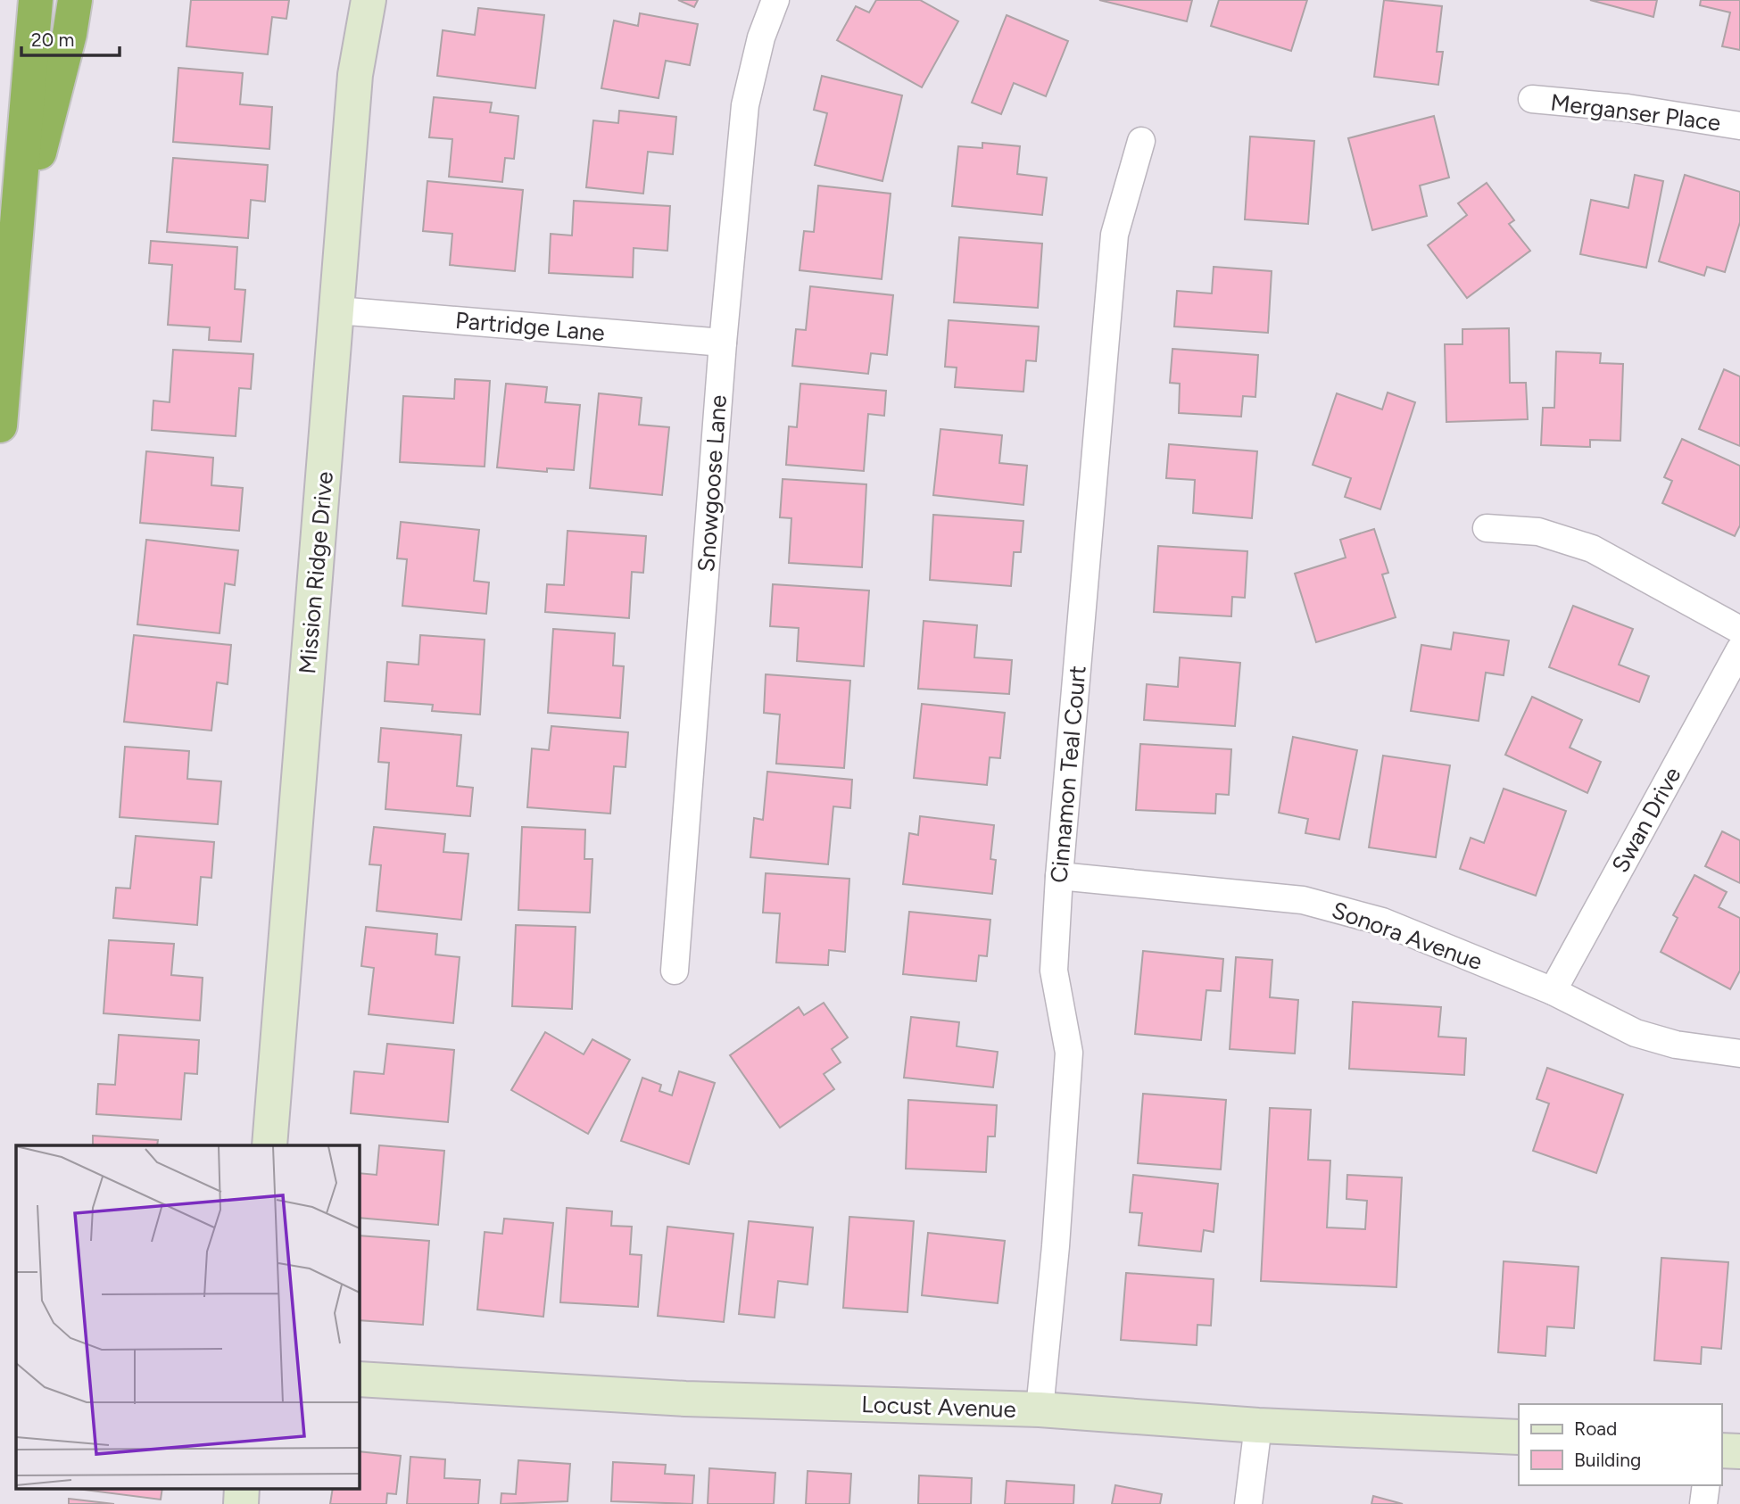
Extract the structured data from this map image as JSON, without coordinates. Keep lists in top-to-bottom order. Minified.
{"streets":{"street":["Merganser Place","Partridge Lane","Snowgoose Lane","Mission Ridge Drive","Cinnamon Teal Court","Swan Drive","Sonora Avenue","Locust Avenue"]},"crossings":[["Partridge Lane","Snowgoose Lane"],["Partridge Lane","Mission Ridge Drive"],["Cinnamon Teal Court","Sonora Avenue"],["Cinnamon Teal Court","Locust Avenue"],["Swan Drive","Sonora Avenue"]],"legend":["Road","Building"],"scale_bar":"20 m"}
